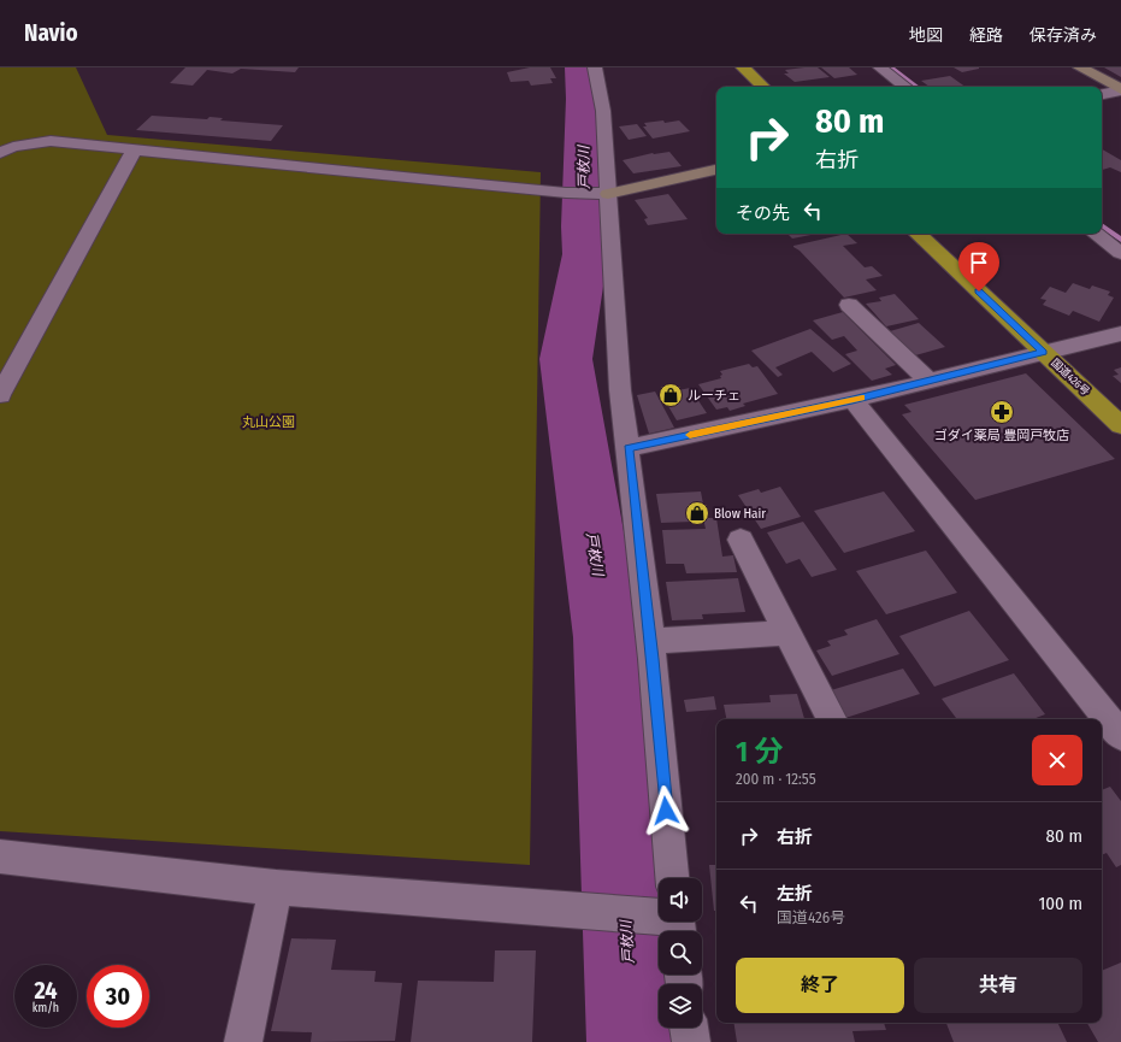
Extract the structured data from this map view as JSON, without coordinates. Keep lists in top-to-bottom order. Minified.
{"streets":{"highway":["国道426号"]},"water":["戸枚川"],"parks":["丸山公園"],"places":{"shop":["ルーチェ","Blow Hair"],"pharmacy":["ゴダイ薬局 豊岡戸牧店"]},"page":{"header":"Navio","nav":["地図","経路","保存済み"],"turn":["80 m","右折"],"then":"その先","heading":["1 分","200 m · 12:55"],"list":[{"name":"右折","value":"80 m"},{"name":"左折","note":"国道426号","value":"100 m"}],"buttons":["終了","共有"],"speed":"24 km/h","limit":"30"}}
